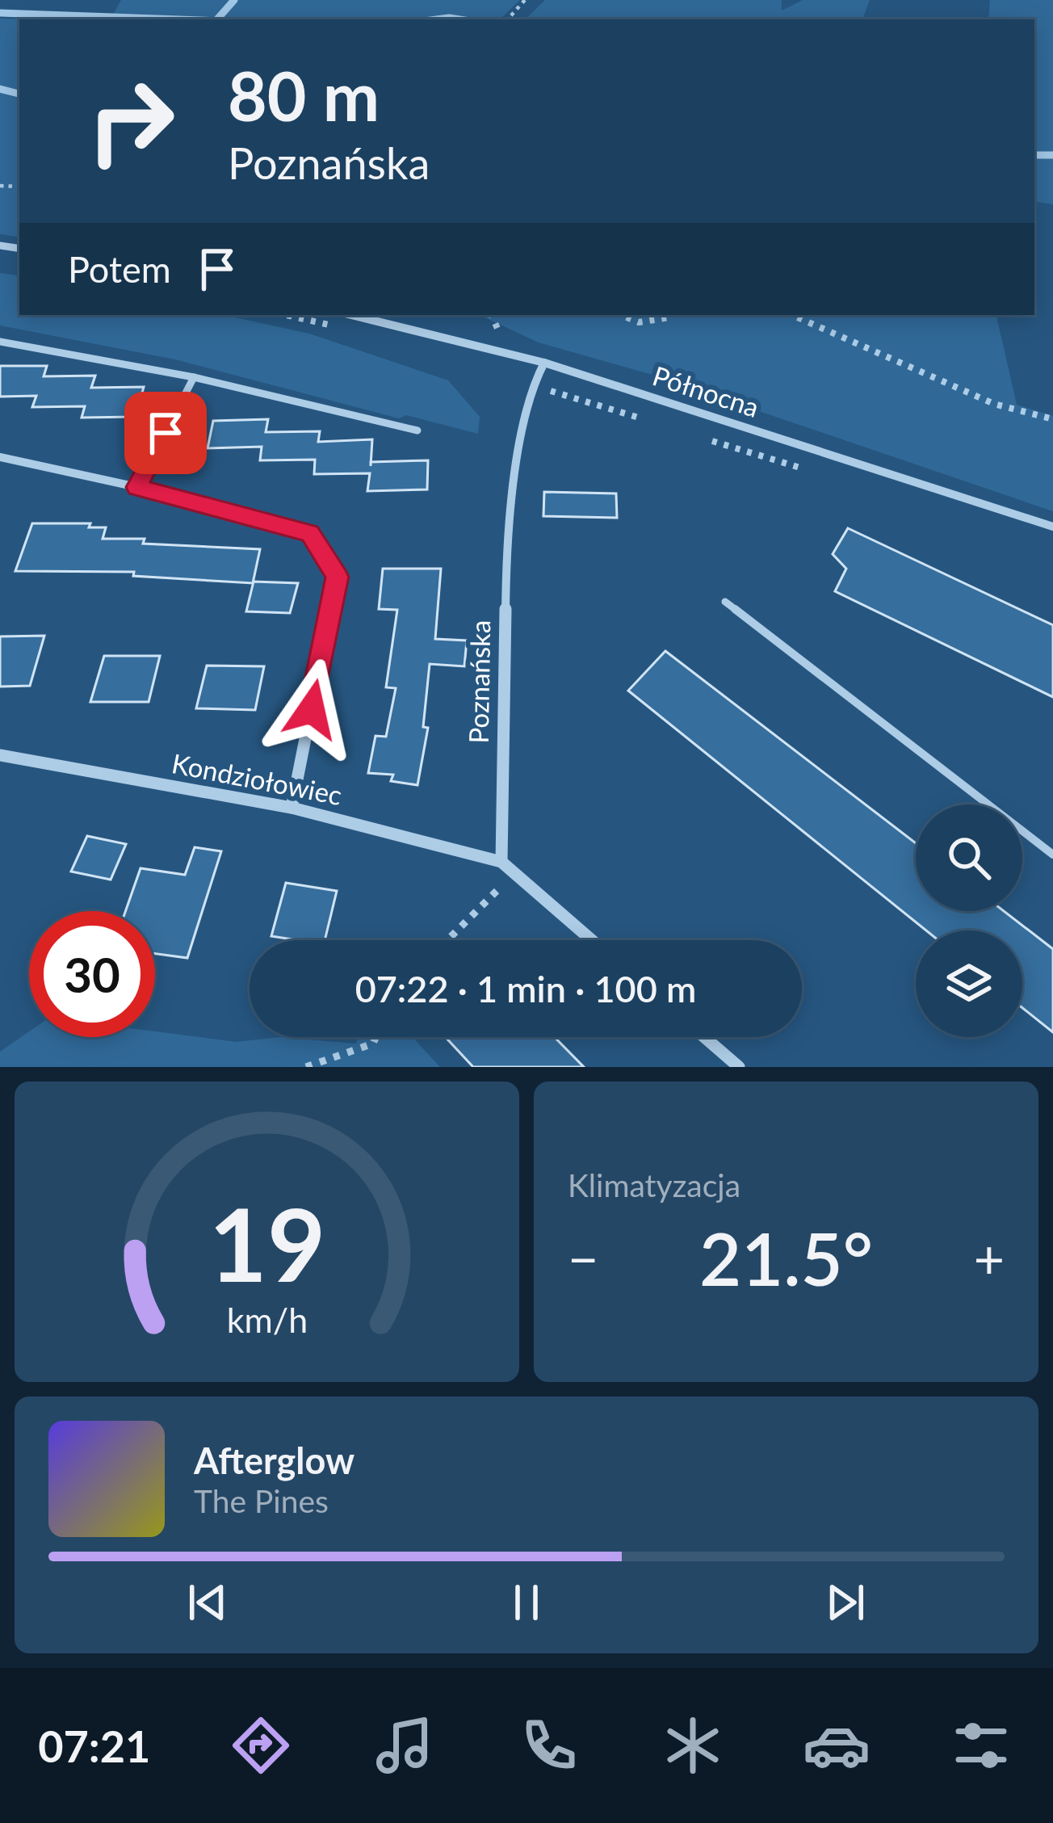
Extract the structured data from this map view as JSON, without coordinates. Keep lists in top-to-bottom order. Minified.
{"streets":{"street":["Północna","Poznańska","Kondziołowiec"]},"crossings":[["Północna","Poznańska"],["Poznańska","Kondziołowiec"]],"page":{"turn":["80 m","Poznańska"],"then":"Potem","limit":"30","trip":"07:22 · 1 min · 100 m","tile":"Klimatyzacja","heat":["−","21.5°","+"],"song":["Afterglow","The Pines"],"tabs":"07:21","gauge":["19","km/h"]}}
